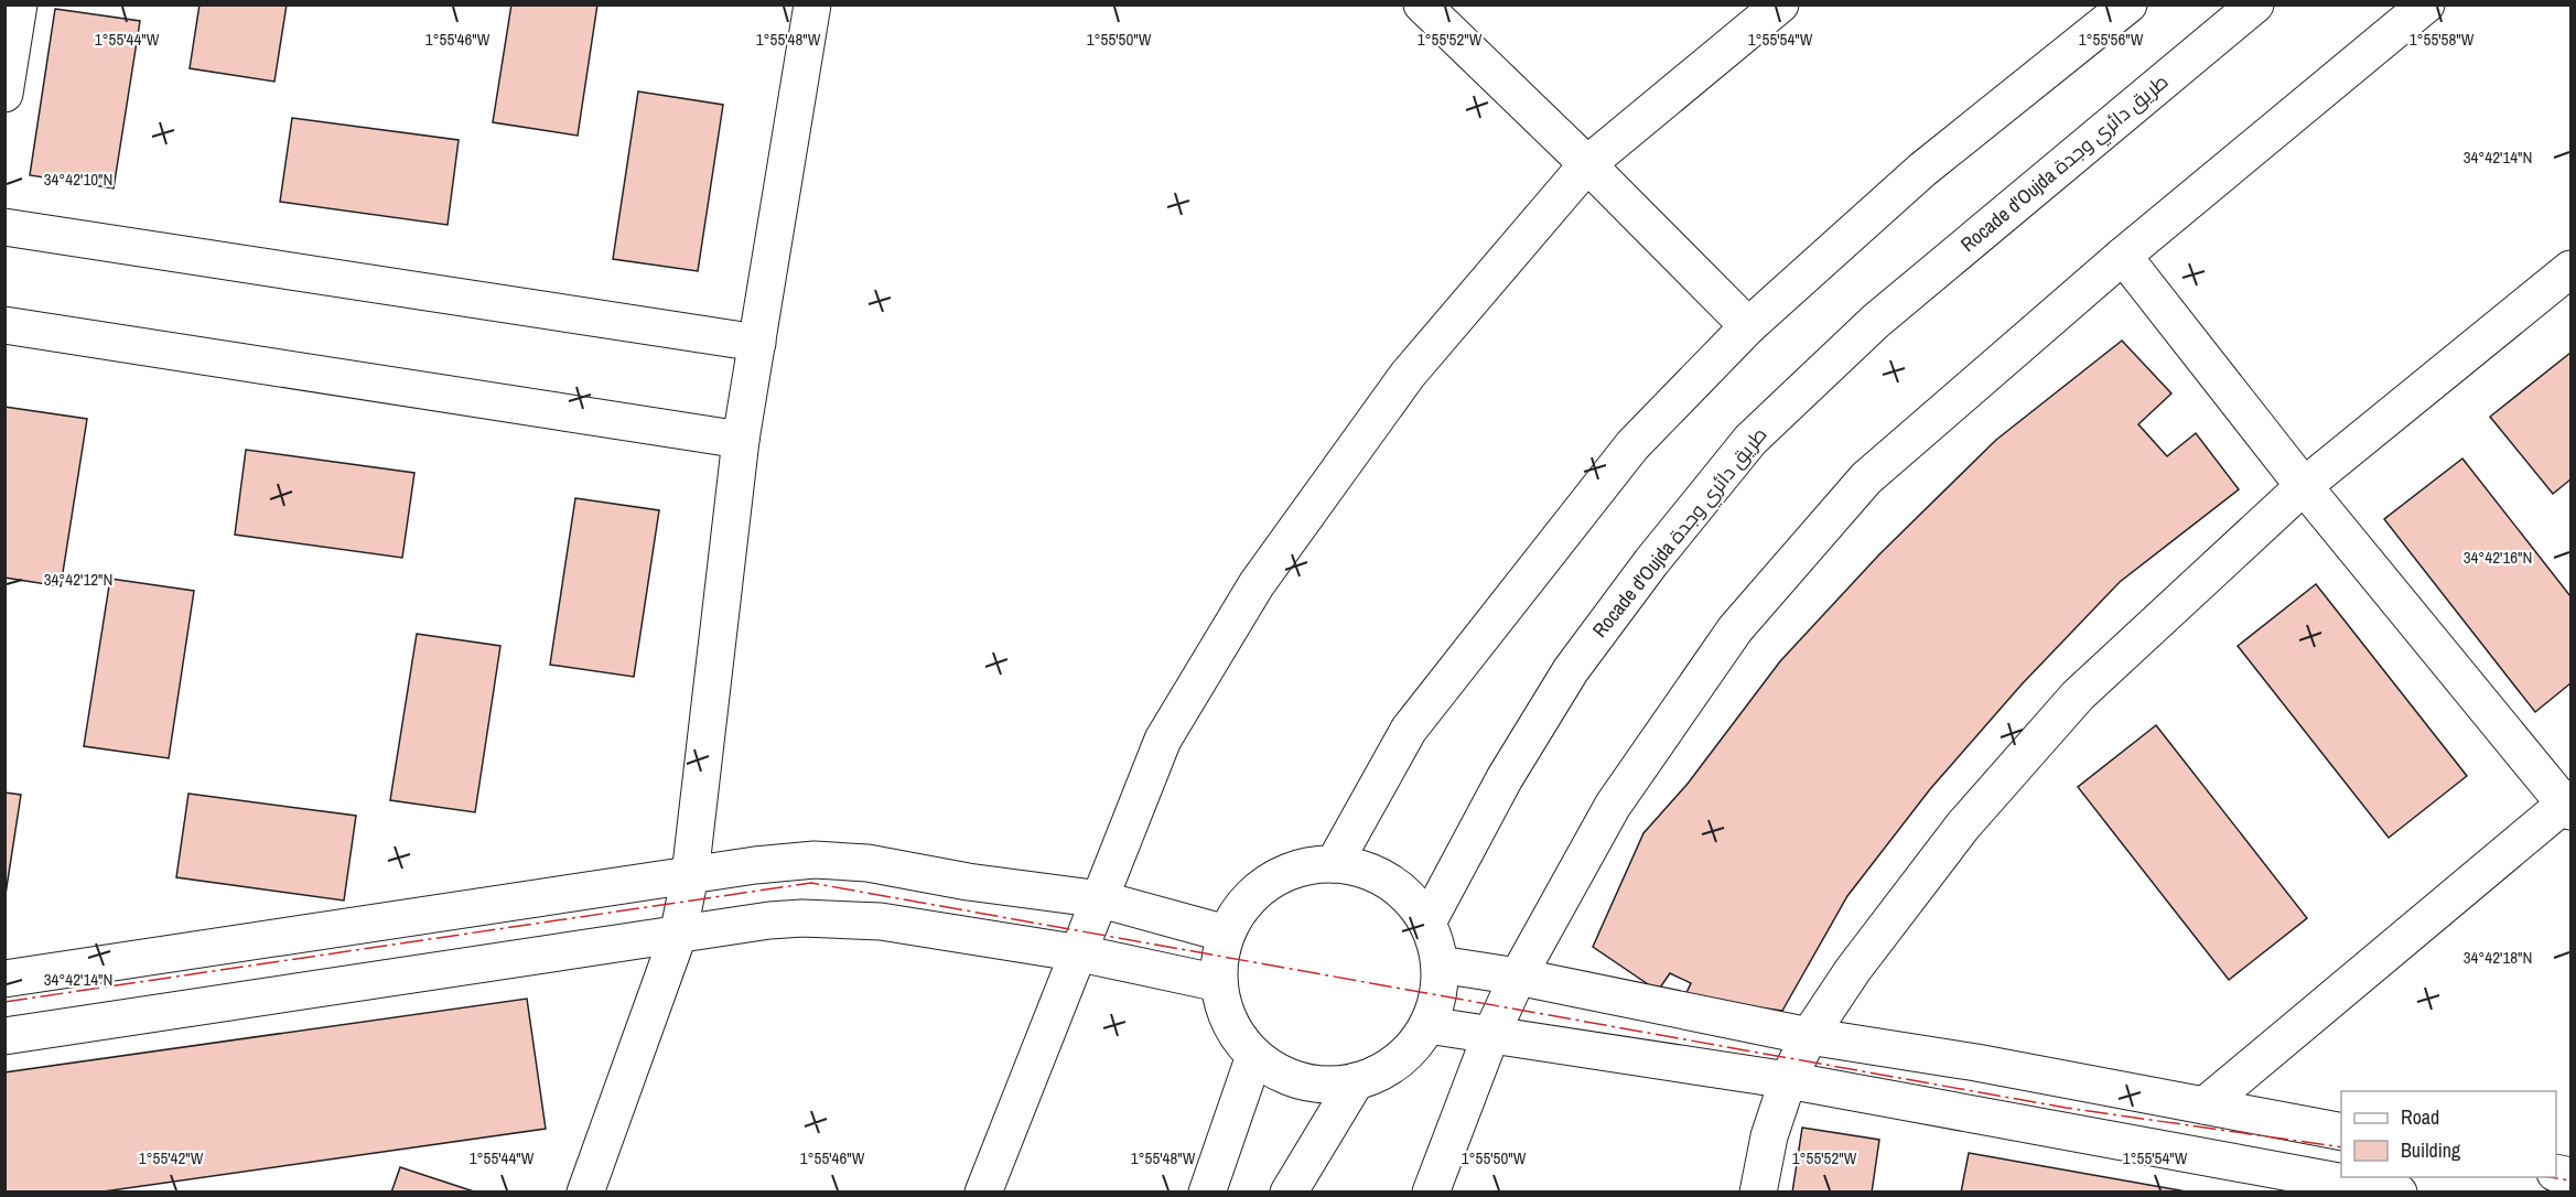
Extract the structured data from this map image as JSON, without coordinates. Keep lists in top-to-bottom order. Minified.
{"streets":{"main road":["Rocade d'Oujda طريق دائري وجدة"]},"legend":["Road","Building"],"coordinates":["1°55'44\"W","1°55'46\"W","1°55'48\"W","1°55'50\"W","1°55'52\"W","1°55'54\"W","1°55'56\"W","1°55'58\"W","34°42'14\"N","34°42'10\"N","34°42'16\"N","34°42'12\"N","34°42'18\"N","1°55'42\"W"]}
